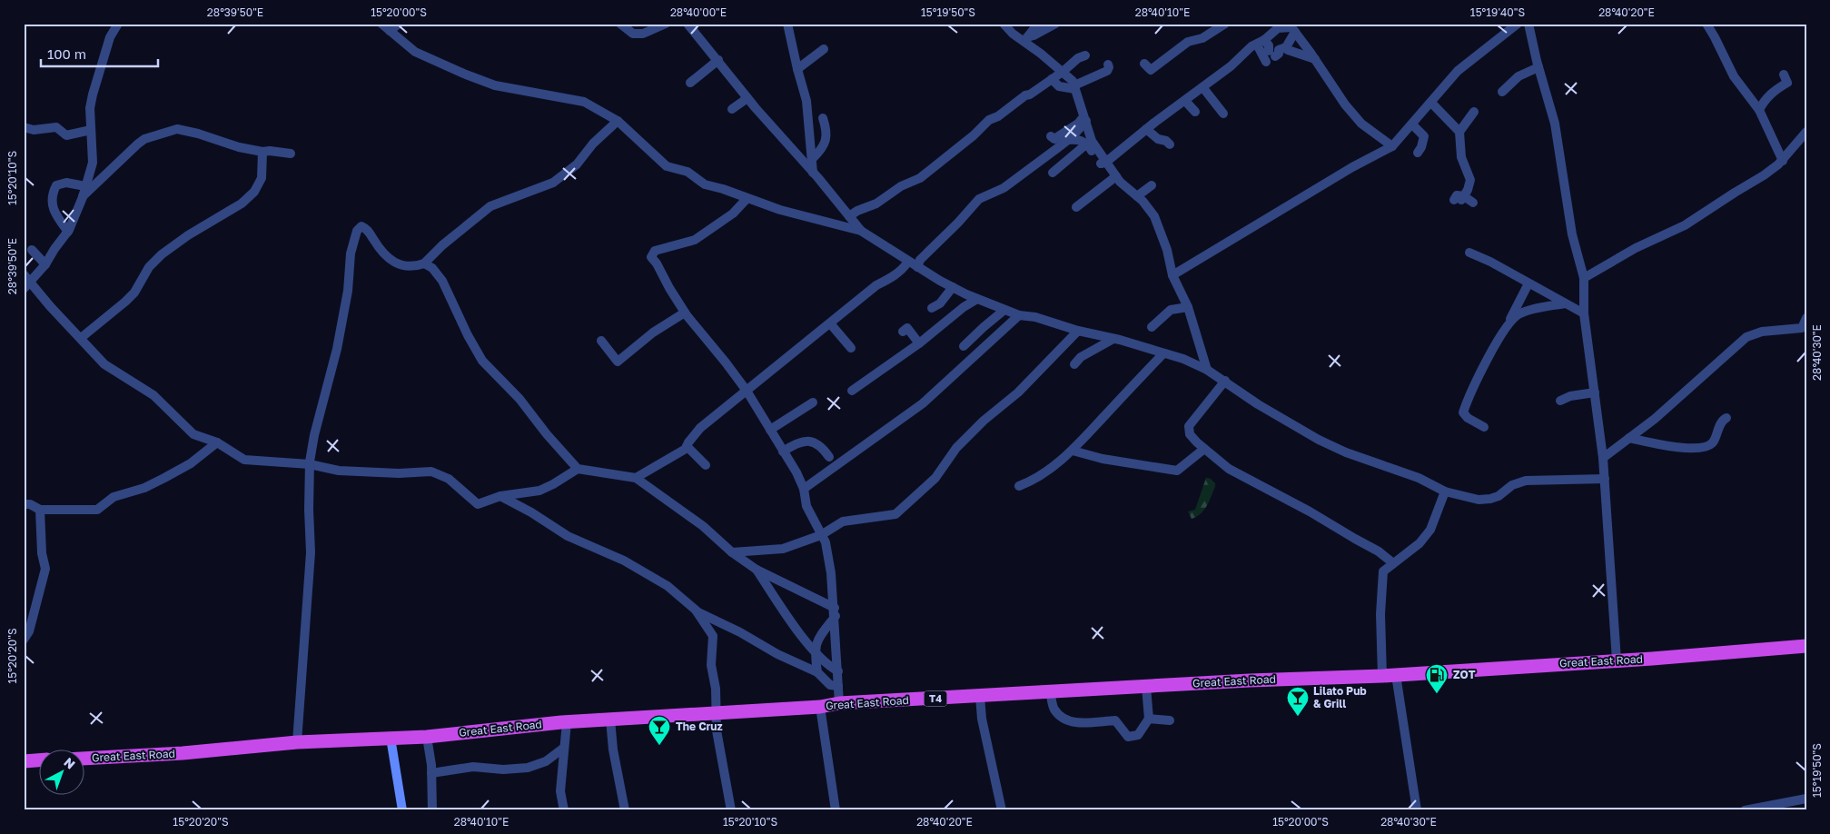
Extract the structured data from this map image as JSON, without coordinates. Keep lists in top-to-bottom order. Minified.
{"streets":{"highway":["Great East Road","T4"]},"places":{"fuel station":["ZOT"],"bar":["Lilato Pub & Grill","The Cruz"]},"scale_bar":"100 m","north":"top right","coordinates":["28°39'50\"E","15°20'00\"S","28°40'00\"E","15°19'50\"S","28°40'10\"E","15°19'40\"S","28°40'20\"E","15°20'10\"S","28°40'30\"E","15°20'20\"S"]}
